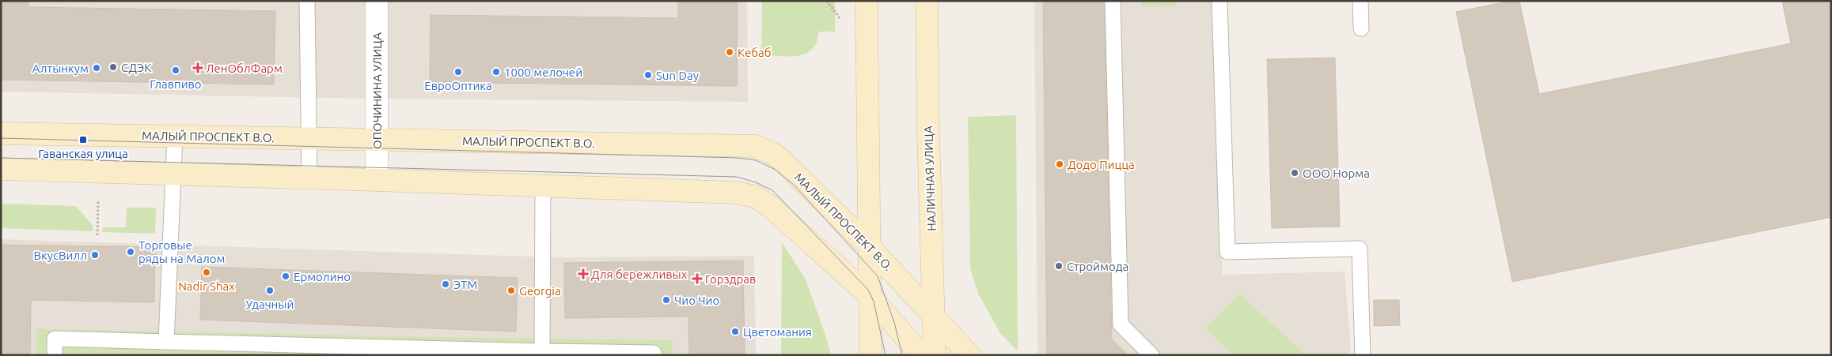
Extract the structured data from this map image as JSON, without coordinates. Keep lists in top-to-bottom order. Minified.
{"streets":{"main road":["МАЛЫЙ ПРОСПЕКТ В.О.","НАЛИЧНАЯ УЛИЦА"],"street":["ОПОЧИНИНА УЛИЦА"]},"crossings":[["ОПОЧИНИНА УЛИЦА","МАЛЫЙ ПРОСПЕКТ В.О."],["МАЛЫЙ ПРОСПЕКТ В.О.","НАЛИЧНАЯ УЛИЦА"]],"places":{"other":["Кебаб","СДЭК","Алтынкум","Главпиво","ЕвроОптика","1000 мелочей","Sun Day","Додо Пицца","ООО Норма","Торговые ряды на Малом","ВкусВилл","Строймода","Nadir Shax","Ермолино","ЭТМ","Удачный","Georgia","Чио Чио","Цветомания"],"health":["ЛенОблФарм","Для бережливых","Горздрав"],"transit":["Гаванская улица"]}}
